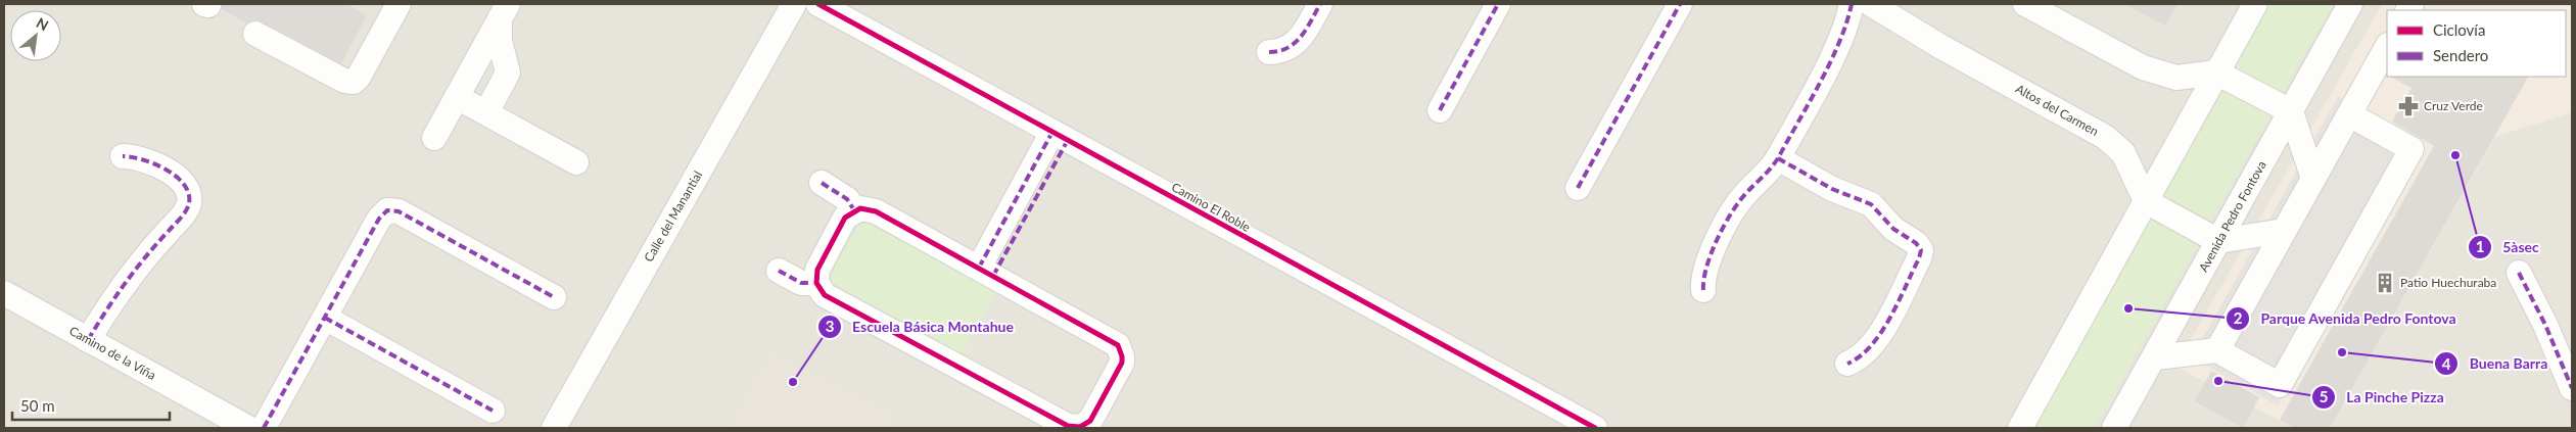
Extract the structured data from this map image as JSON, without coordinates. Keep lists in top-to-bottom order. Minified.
{"streets":{"street":["Altos del Carmen","Camino El Roble","Calle del Manantial","Avenida Pedro Fontova","Camino de la Viña"]},"places":{"pharmacy":["Cruz Verde"],"other":["5àsec","Parque Avenida Pedro Fontova","Buena Barra","La Pinche Pizza","Escuela Básica Montahue"],"building":["Patio Huechuraba"]},"legend":["Ciclovía","Sendero"],"scale_bar":"50 m","north":"top right"}
